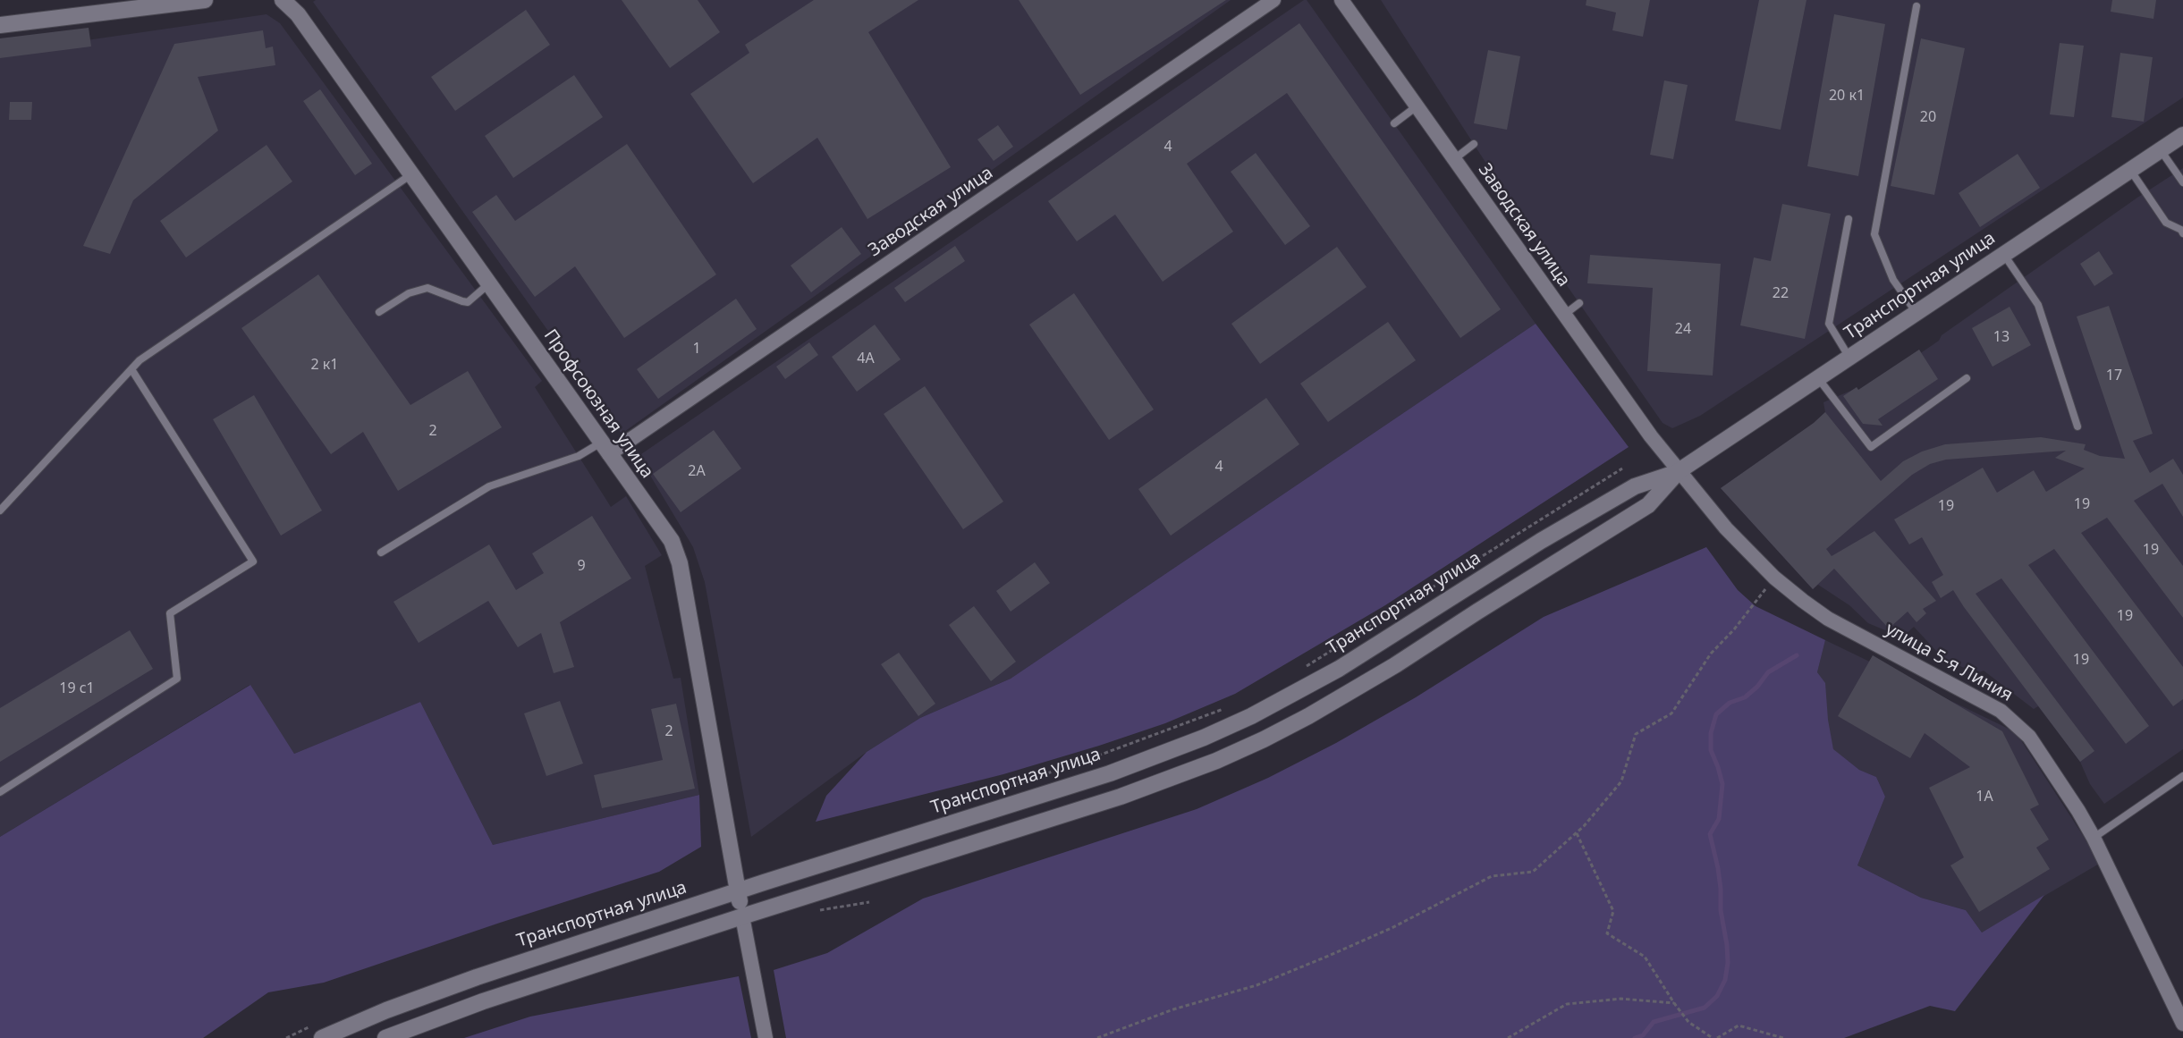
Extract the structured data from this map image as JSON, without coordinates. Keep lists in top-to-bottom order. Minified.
{"streets":{"street":["Заводская улица","Транспортная улица","Профсоюзная улица","улица 5-я Линия"]},"crossings":[["Заводская улица","Транспортная улица"],["Заводская улица","Профсоюзная улица"],["Заводская улица","улица 5-я Линия"],["Транспортная улица","Профсоюзная улица"],["Транспортная улица","улица 5-я Линия"]],"house_numbers":["20 к1","20","4","22","24","13","1","4А","2 к1","17","2","4","2А","19","19","19","9","19","19","19 с1","2","1А"]}
